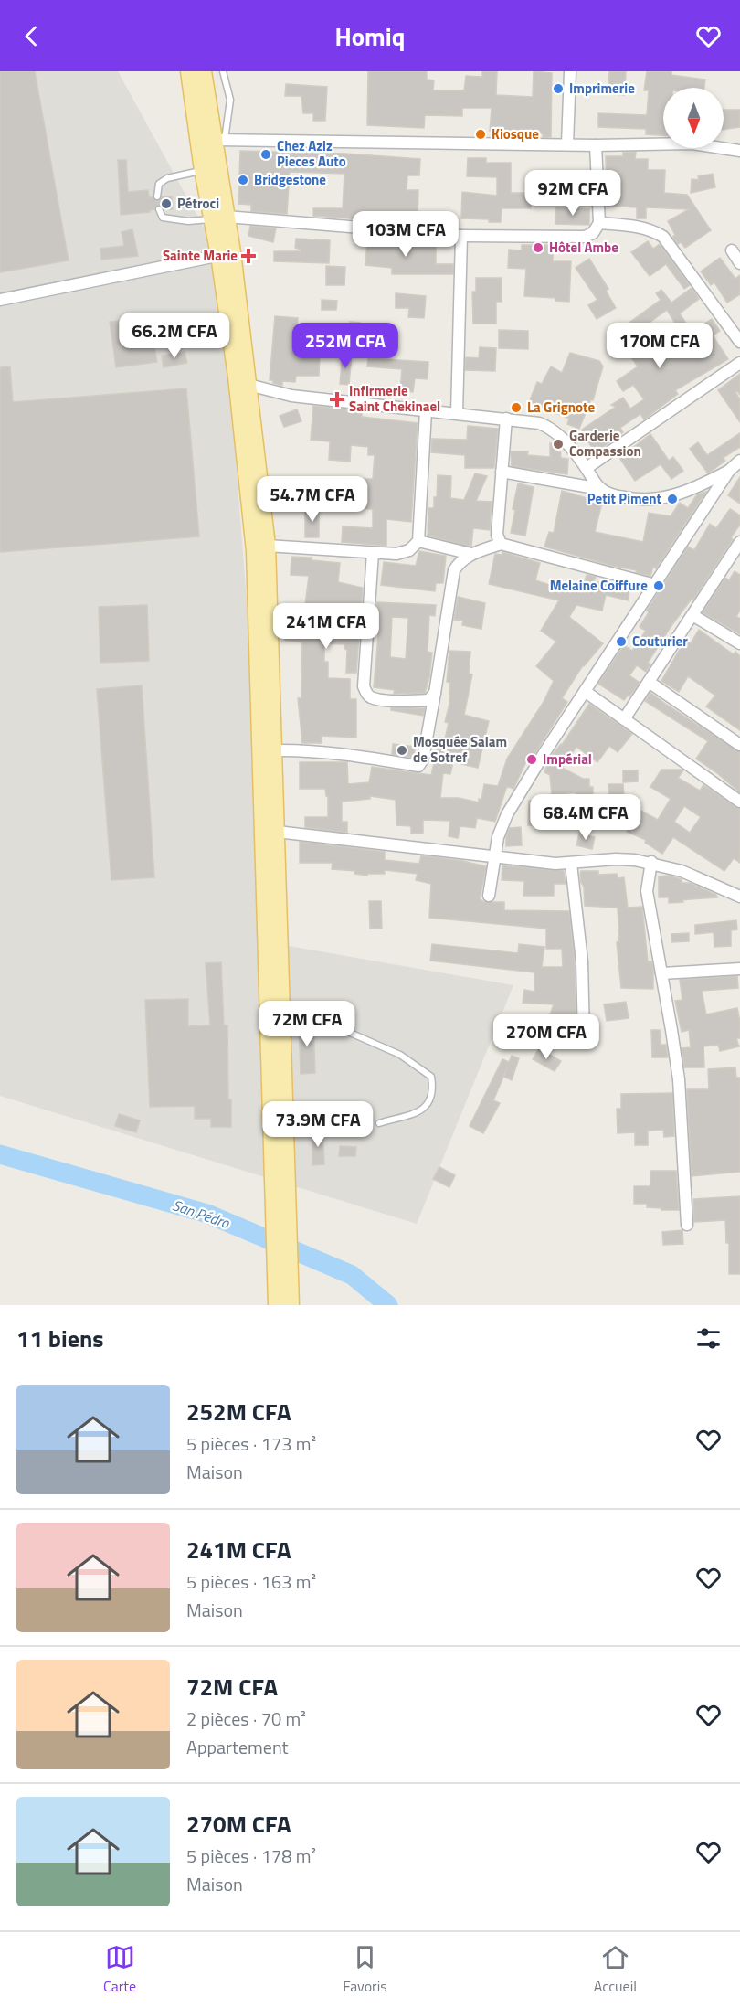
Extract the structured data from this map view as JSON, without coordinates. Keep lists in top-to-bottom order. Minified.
{"water":["San Pédro"],"places":{"other":["Imprimerie","Kiosque","Chez Aziz Pieces Auto","Bridgestone","Pétroci","Hôtel Ambe","La Grignote","Garderie Compassion","Petit Piment","Melaine Coiffure","Couturier","Mosquée Salam de Sotref","Impérial"],"health":["Sainte Marie","Infirmerie Saint Chekinael"]},"north":"bottom","page":{"header":"Homiq","price":["92M CFA","103M CFA","66.2M CFA","252M CFA","170M CFA","54.7M CFA","241M CFA","68.4M CFA","72M CFA","270M CFA","73.9M CFA"],"heading":"11 biens","list":[{"name":"252M CFA","note":"5 pièces · 173 m² · Maison"},{"name":"241M CFA","note":"5 pièces · 163 m² · Maison"},{"name":"72M CFA","note":"2 pièces · 70 m² · Appartement"},{"name":"270M CFA","note":"5 pièces · 178 m² · Maison"}],"tabs":["Carte","Favoris","Accueil"]}}
